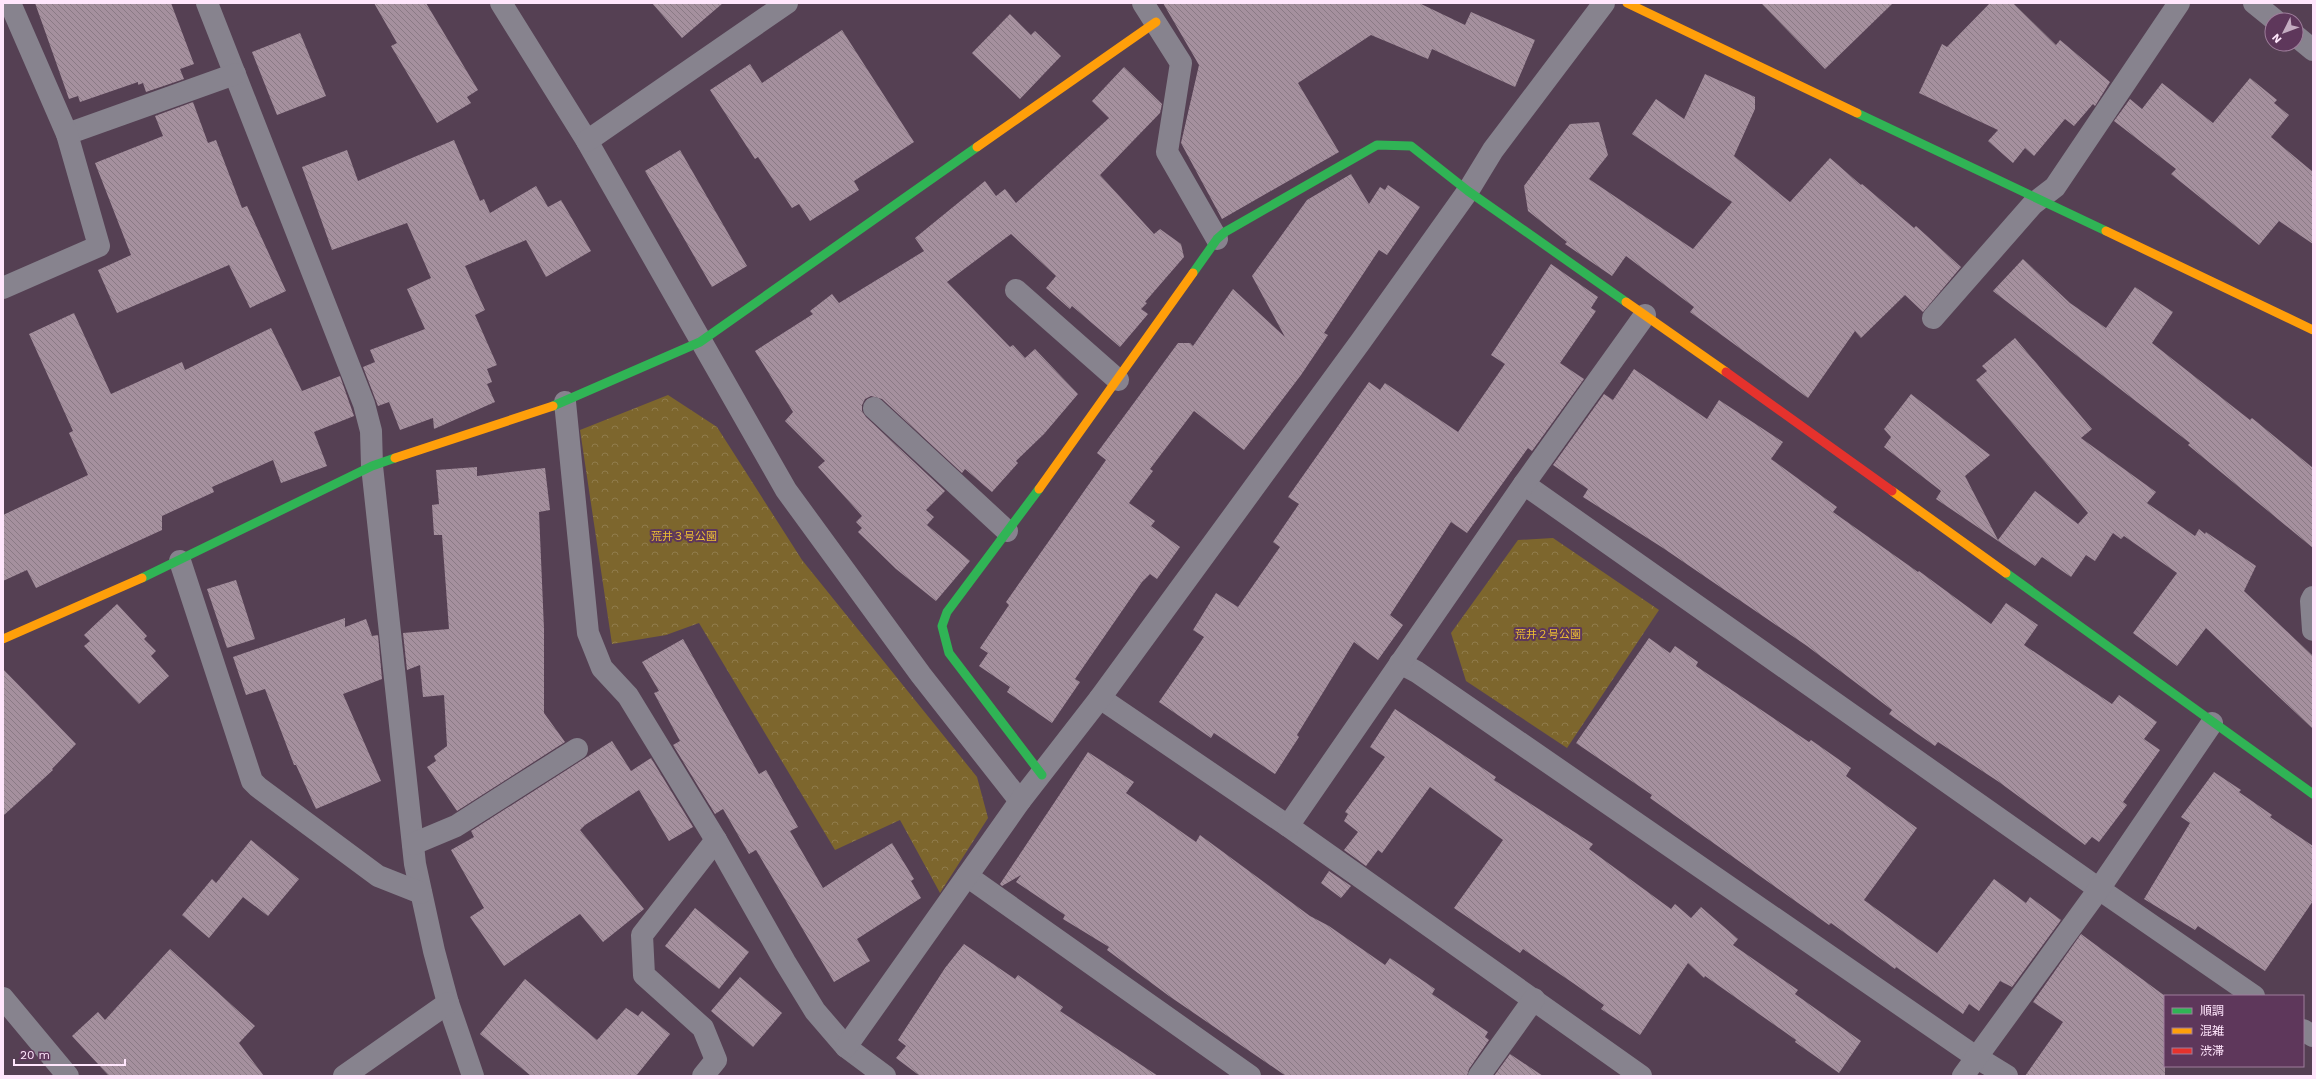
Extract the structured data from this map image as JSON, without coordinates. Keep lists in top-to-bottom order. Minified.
{"parks":["荒井３号公園","荒井２号公園"],"legend":["順調","混雑","渋滞"],"scale_bar":"20 m","north":"bottom left"}
